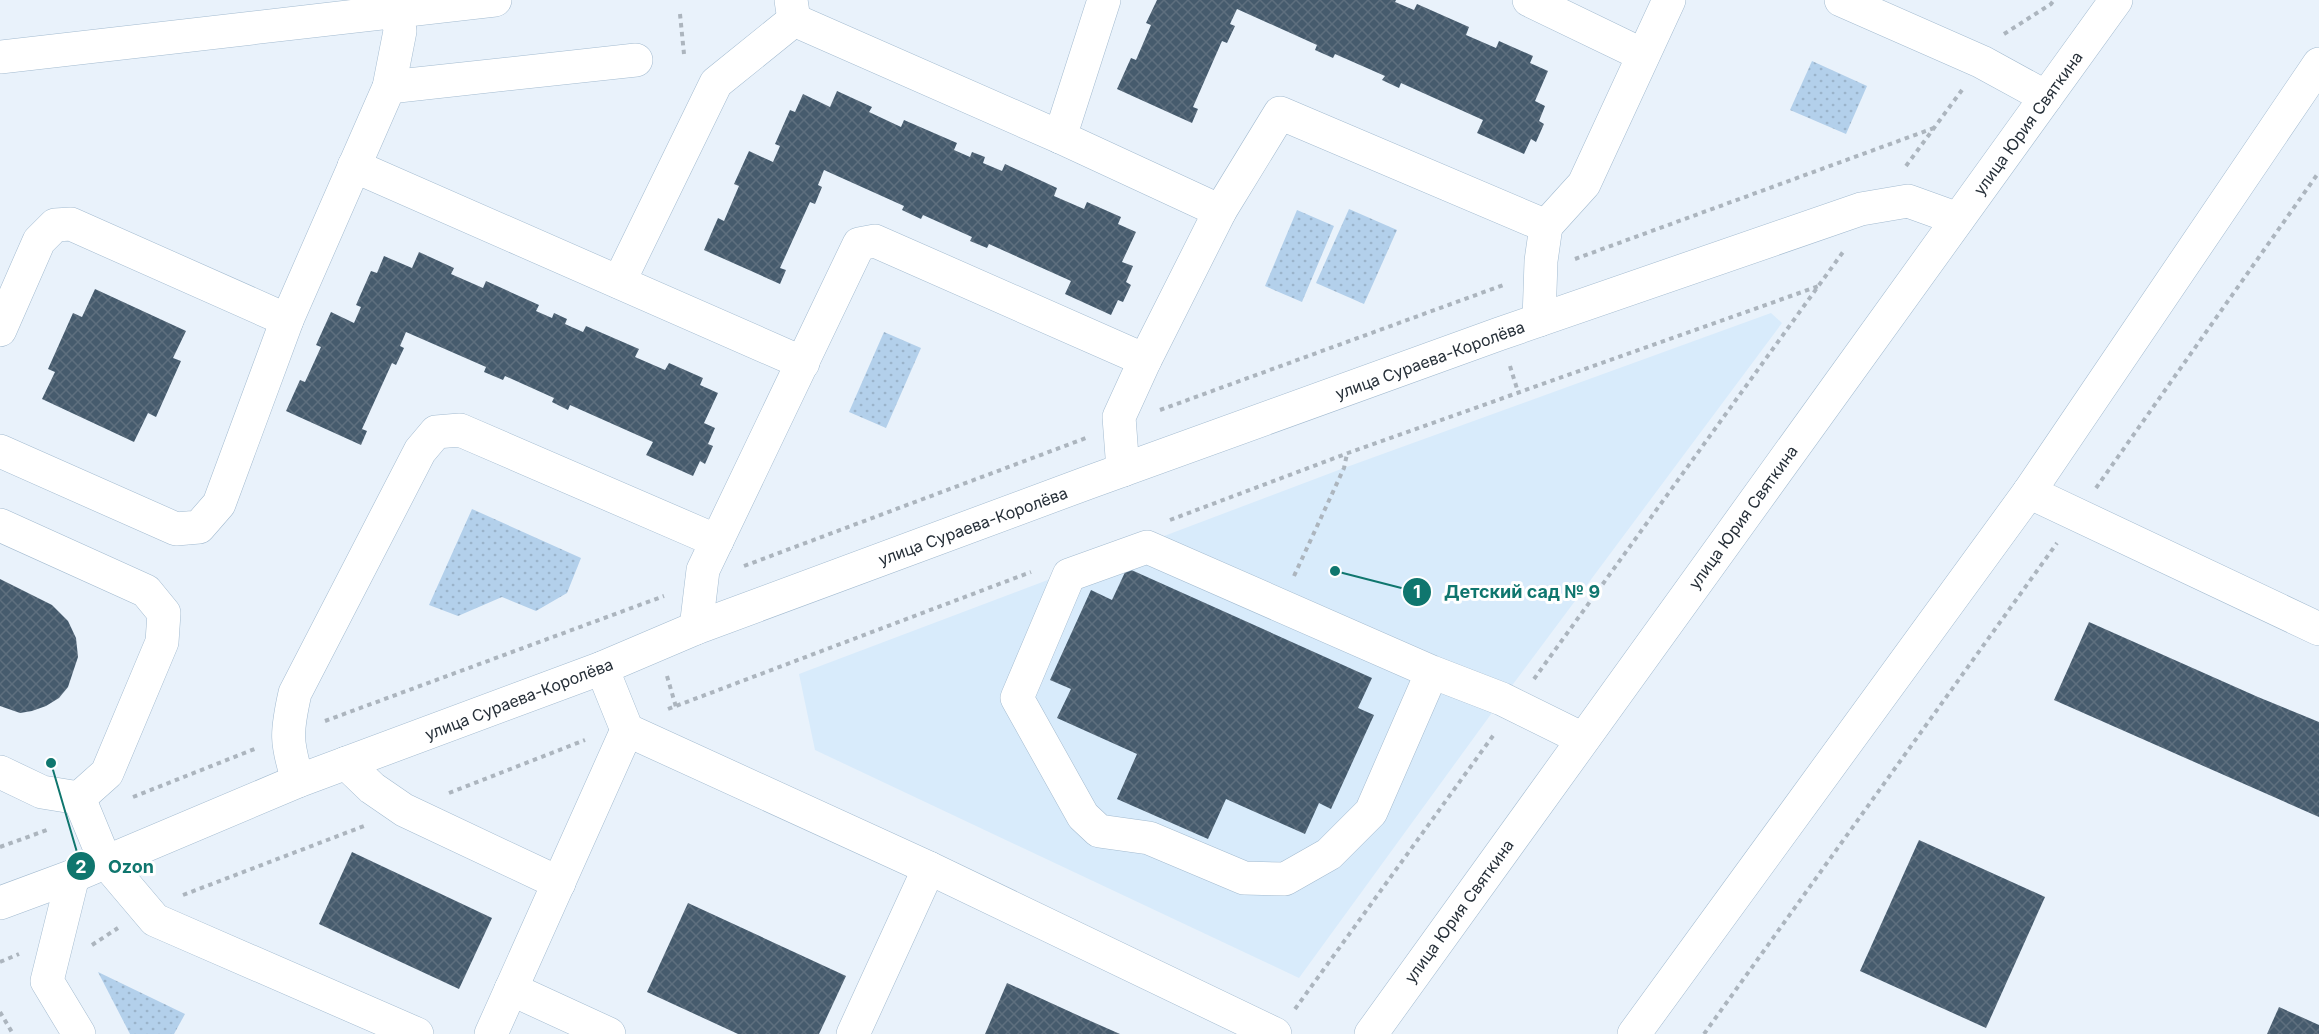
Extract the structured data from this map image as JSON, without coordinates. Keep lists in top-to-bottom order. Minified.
{"streets":{"street":["улица Юрия Святкина","улица Сураева-Королёва"]},"crossings":[["улица Юрия Святкина","улица Сураева-Королёва"]],"places":["Детский сад № 9","Ozon"]}
